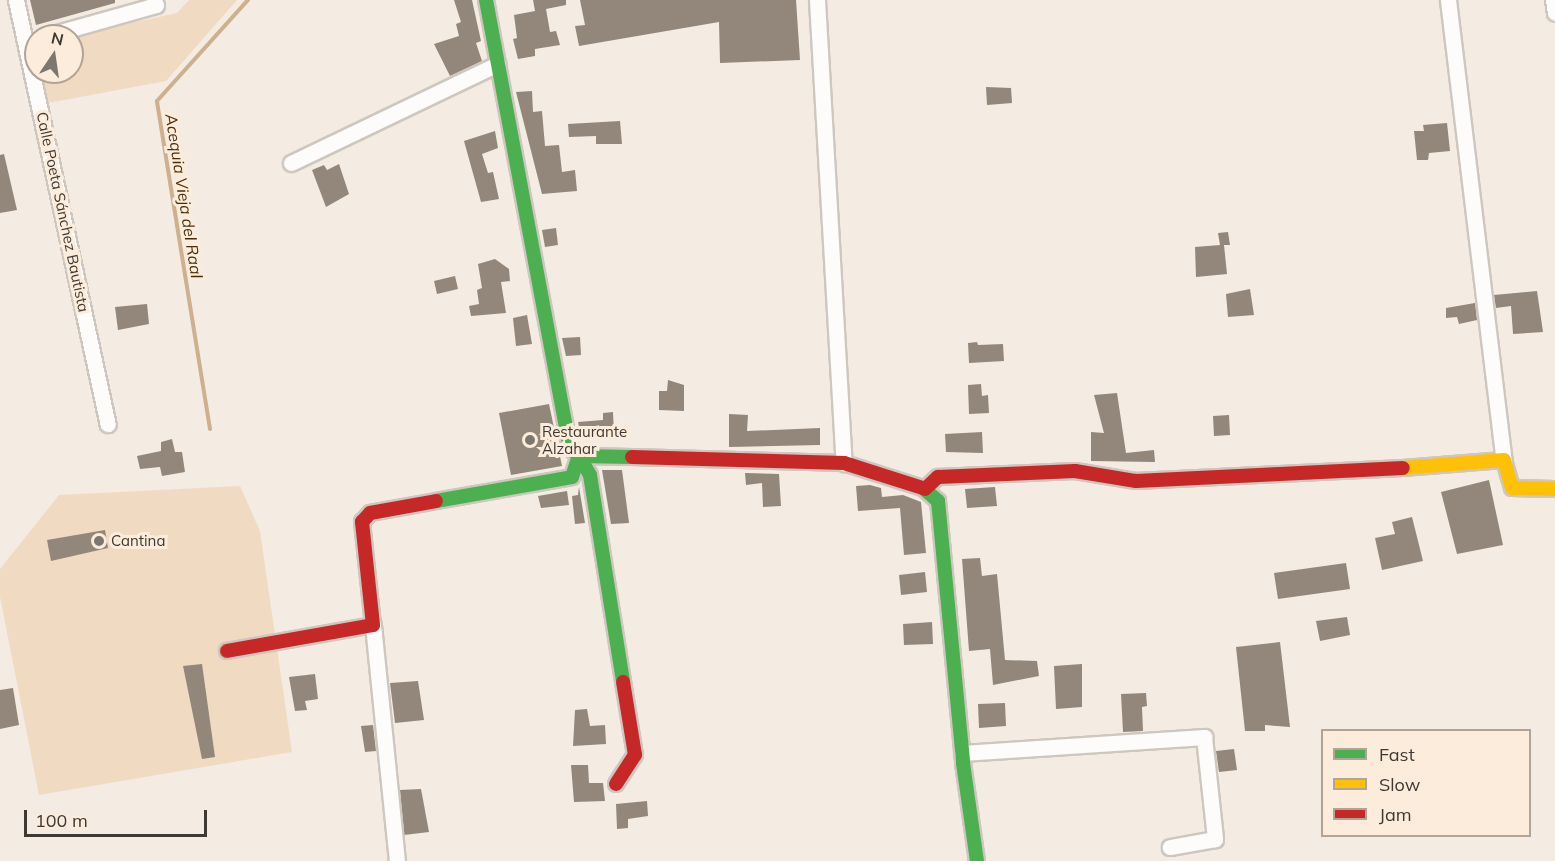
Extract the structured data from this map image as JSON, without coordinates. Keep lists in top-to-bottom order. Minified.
{"streets":{"street":["Calle Poeta Sánchez Bautista"]},"water":["Acequia Vieja del Raal"],"places":["Restaurante Alzahar","Cantina"],"legend":["Fast","Slow","Jam"],"scale_bar":"100 m","north":"top"}
